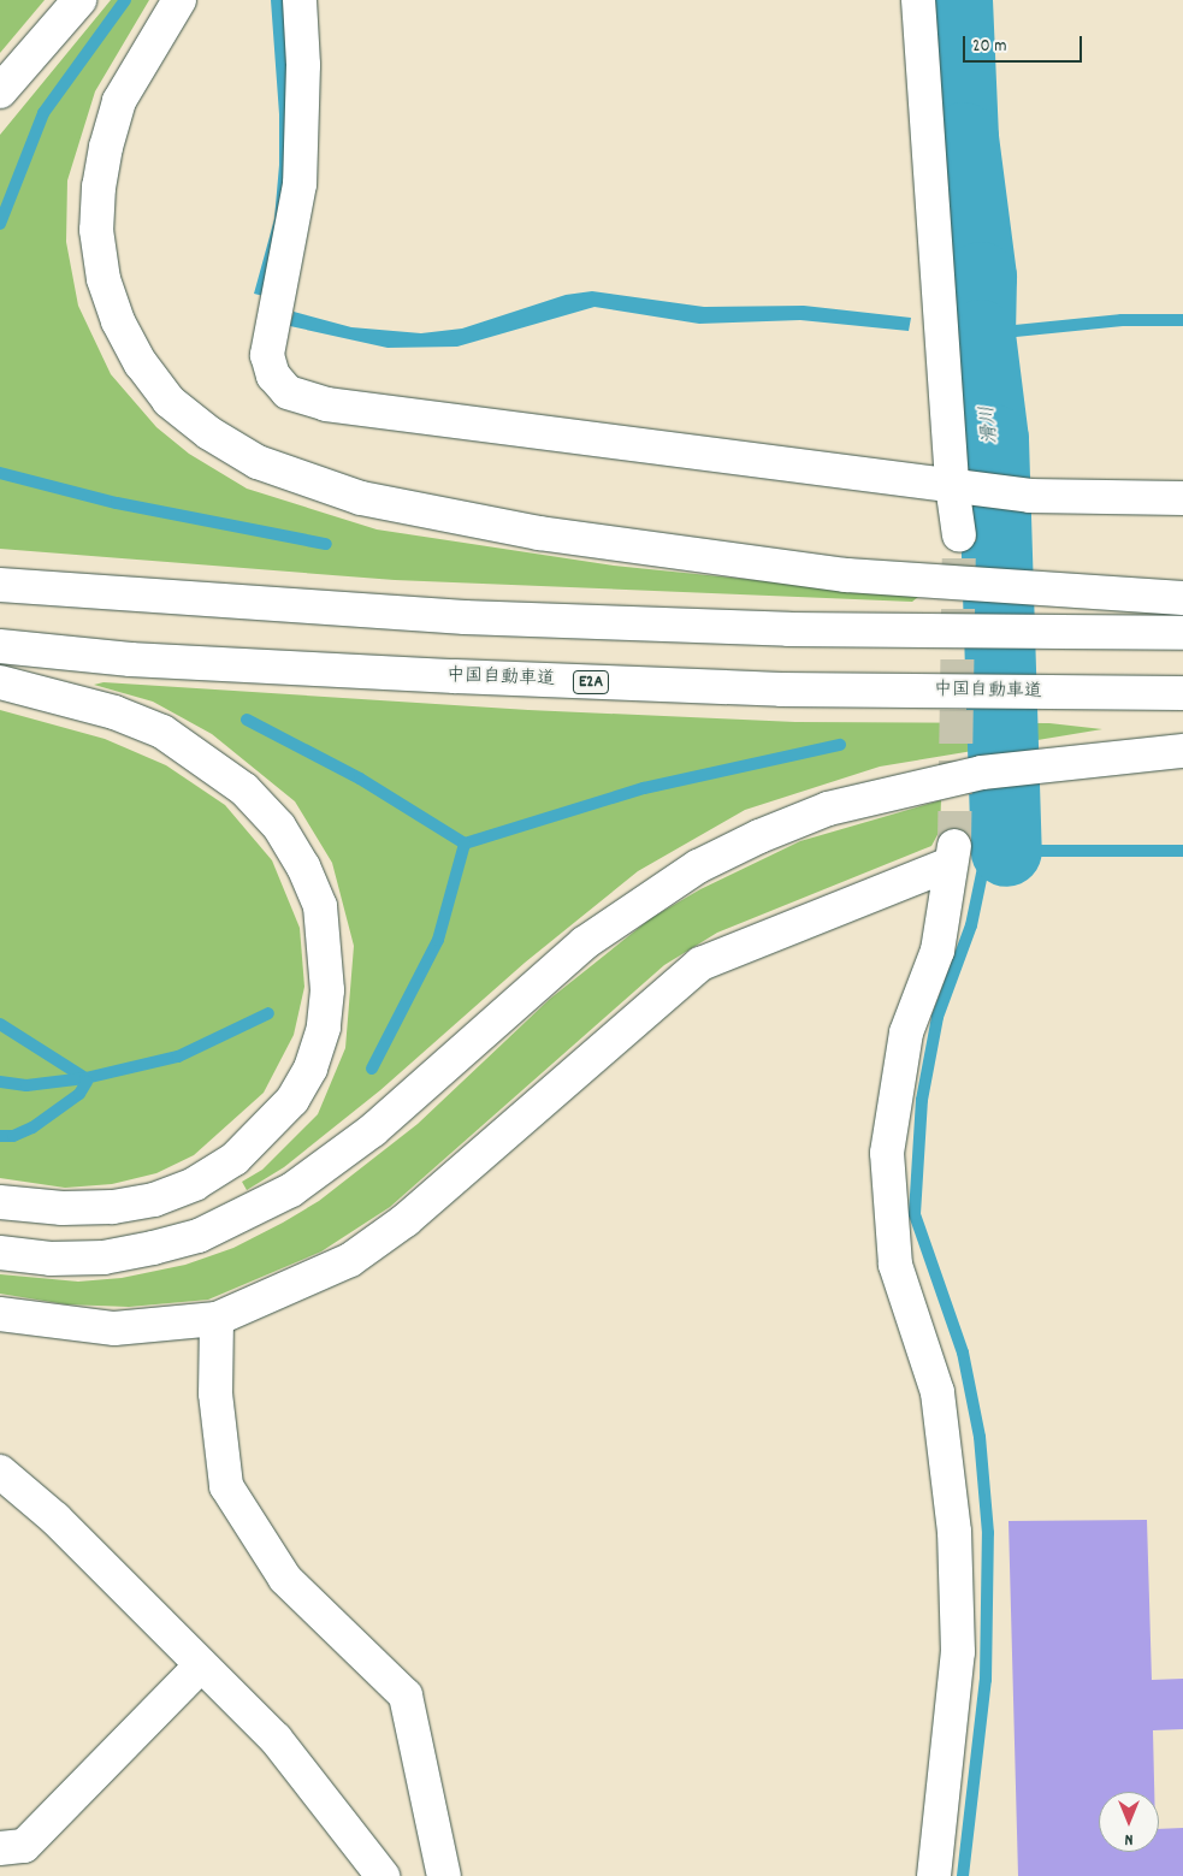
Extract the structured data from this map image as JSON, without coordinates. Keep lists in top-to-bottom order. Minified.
{"streets":{"main road":["中国自動車道","E2A"]},"water":["滑川"],"scale_bar":"20 m","north":"bottom"}
